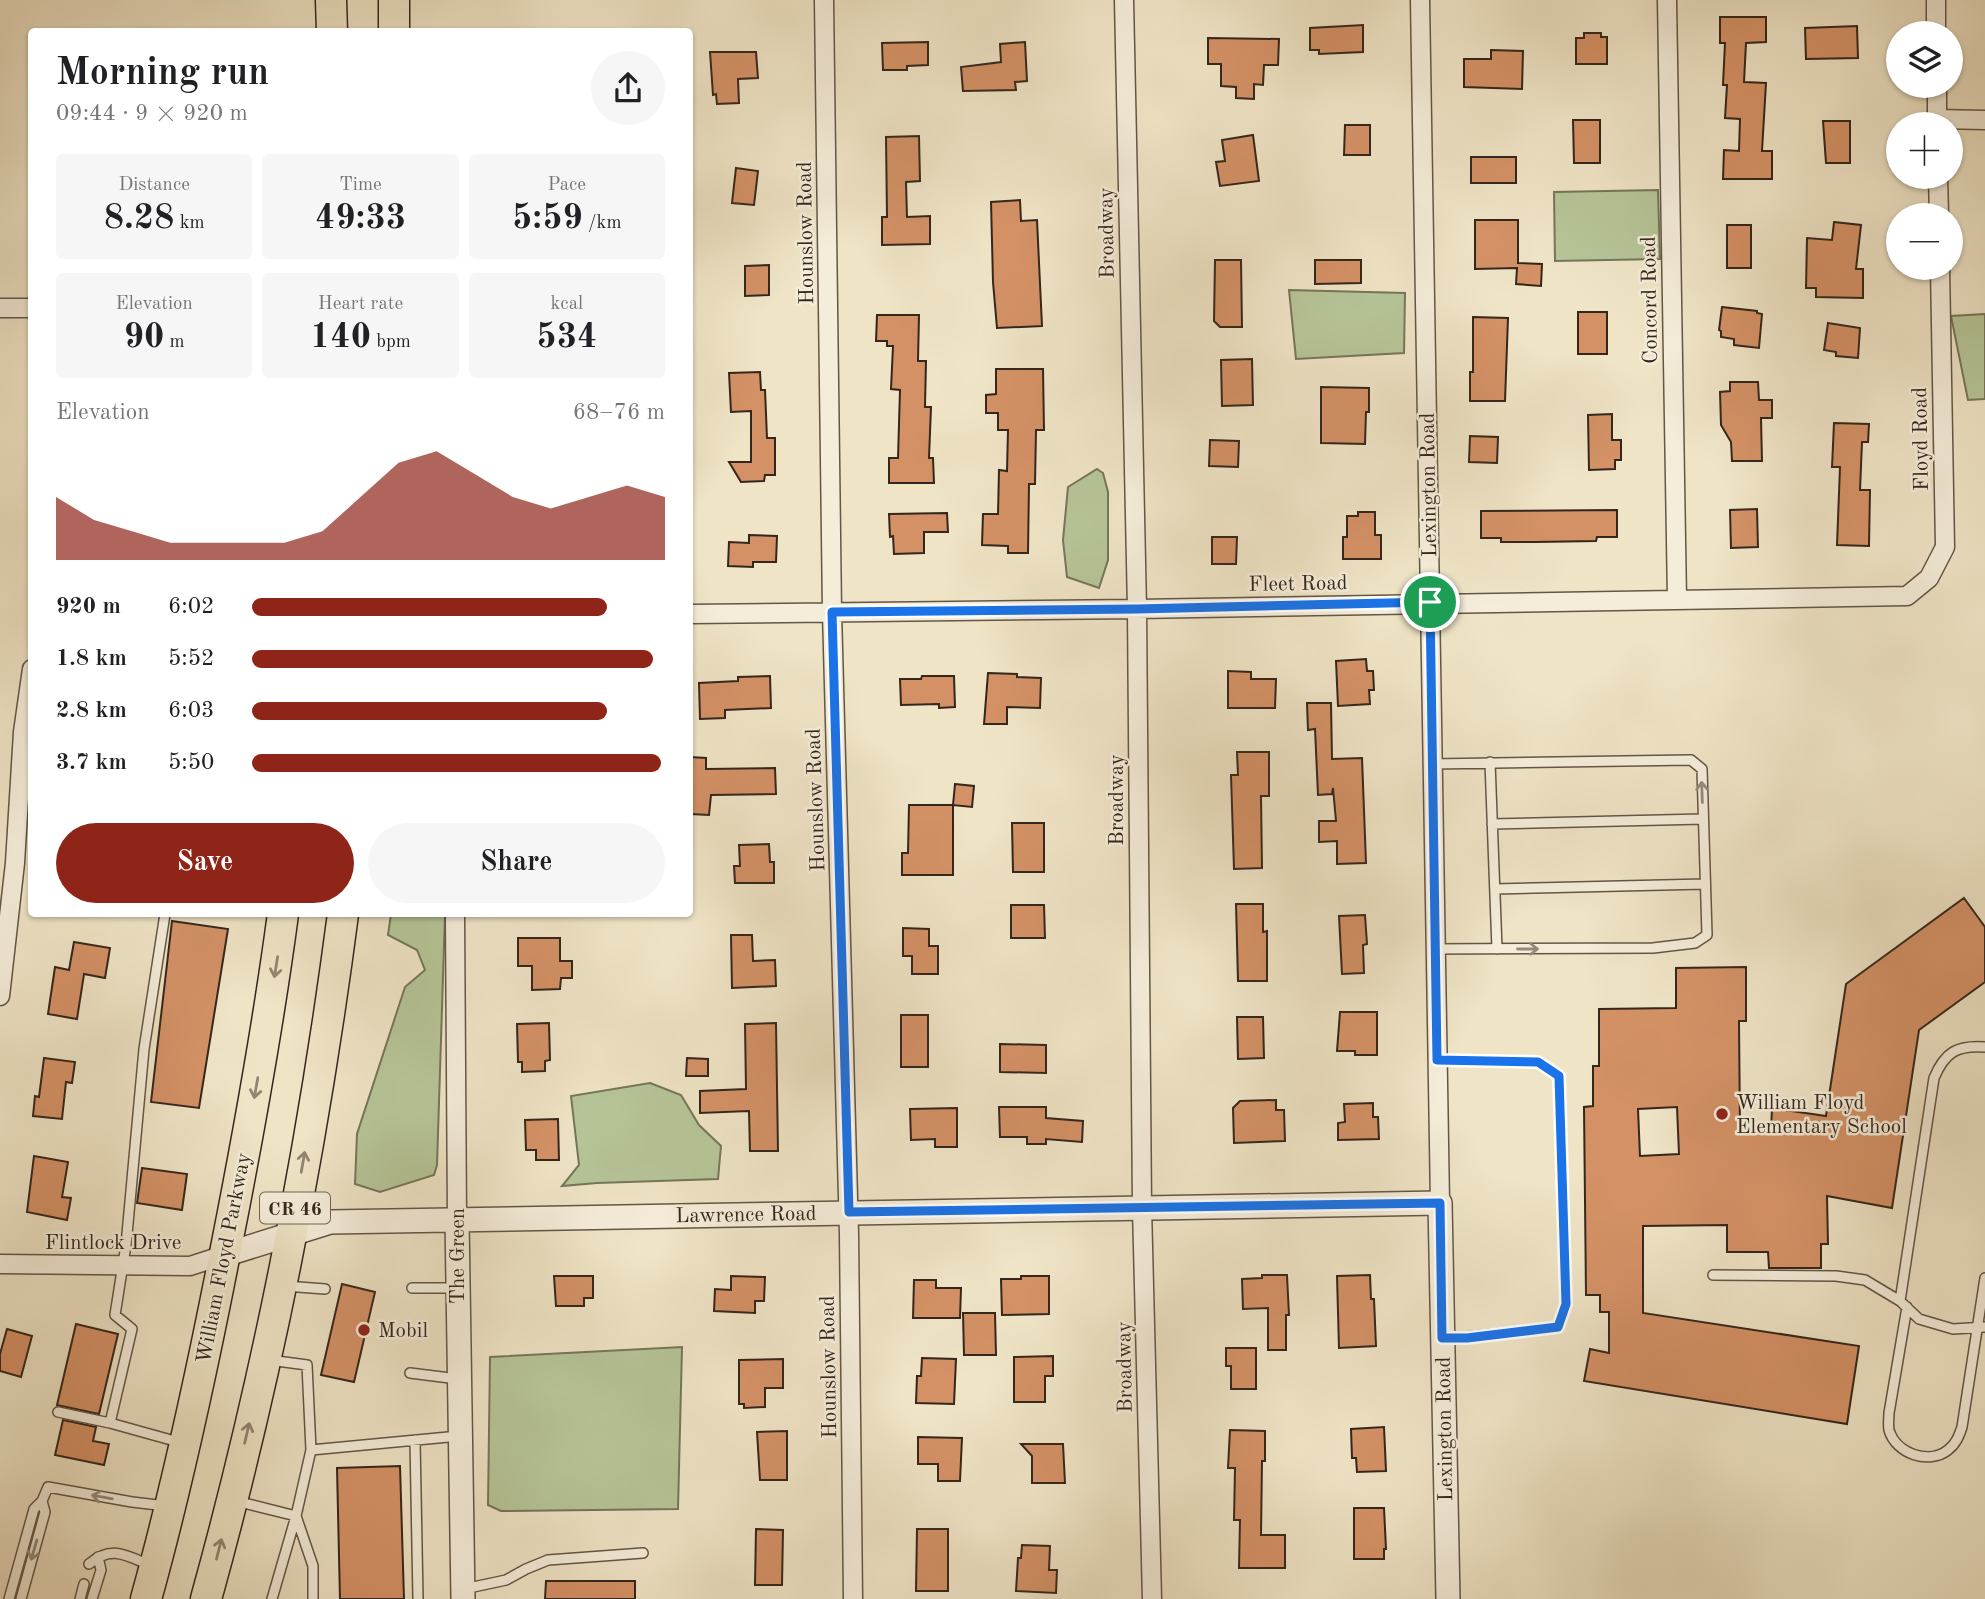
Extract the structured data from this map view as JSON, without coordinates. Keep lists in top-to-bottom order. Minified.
{"streets":{"highway":["CR 46","William Floyd Parkway"],"street":["Hounslow Road","Broadway","Concord Road","Floyd Road","Lexington Road","Fleet Road","Lawrence Road","Flintlock Drive","The Green"]},"crossings":[["Hounslow Road","Fleet Road"],["Hounslow Road","Lawrence Road"],["Broadway","Fleet Road"],["Broadway","Lawrence Road"],["Concord Road","Fleet Road"],["Floyd Road","Fleet Road"],["Lexington Road","Fleet Road"],["Lexington Road","Lawrence Road"],["CR 46","Lawrence Road"],["Lawrence Road","Flintlock Drive"],["Lawrence Road","The Green"],["Lawrence Road","William Floyd Parkway"],["Flintlock Drive","William Floyd Parkway"]],"places":["William Floyd Elementary School","Mobil"],"page":{"map_buttons":["+","−"],"heading":["Morning run","09:44 · 9 × 920 m"],"stats":[["Distance","8.28 km"],["Time","49:33"],["Pace","5:59 /km"],["Elevation","90 m"],["Heart rate","140 bpm"],["kcal","534"]],"chart":["Elevation","68–76 m"],"list":[{"name":"920 m","note":"6:02"},{"name":"1.8 km","note":"5:52"},{"name":"2.8 km","note":"6:03"},{"name":"3.7 km","note":"5:50"}],"buttons":["Save","Share"]}}
